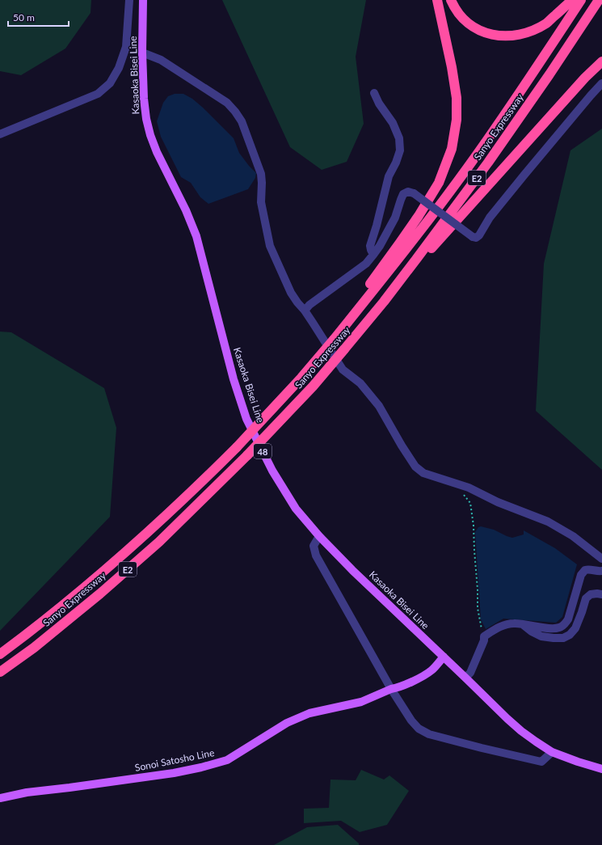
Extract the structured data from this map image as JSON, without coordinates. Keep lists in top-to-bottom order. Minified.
{"streets":{"highway":["Sanyo Expressway","E2"],"main road":["Kasaoka Bisei Line","48","Sonoi Satosho Line"]},"crossings":[["Kasaoka Bisei Line","Sonoi Satosho Line"]],"scale_bar":"50 m"}
